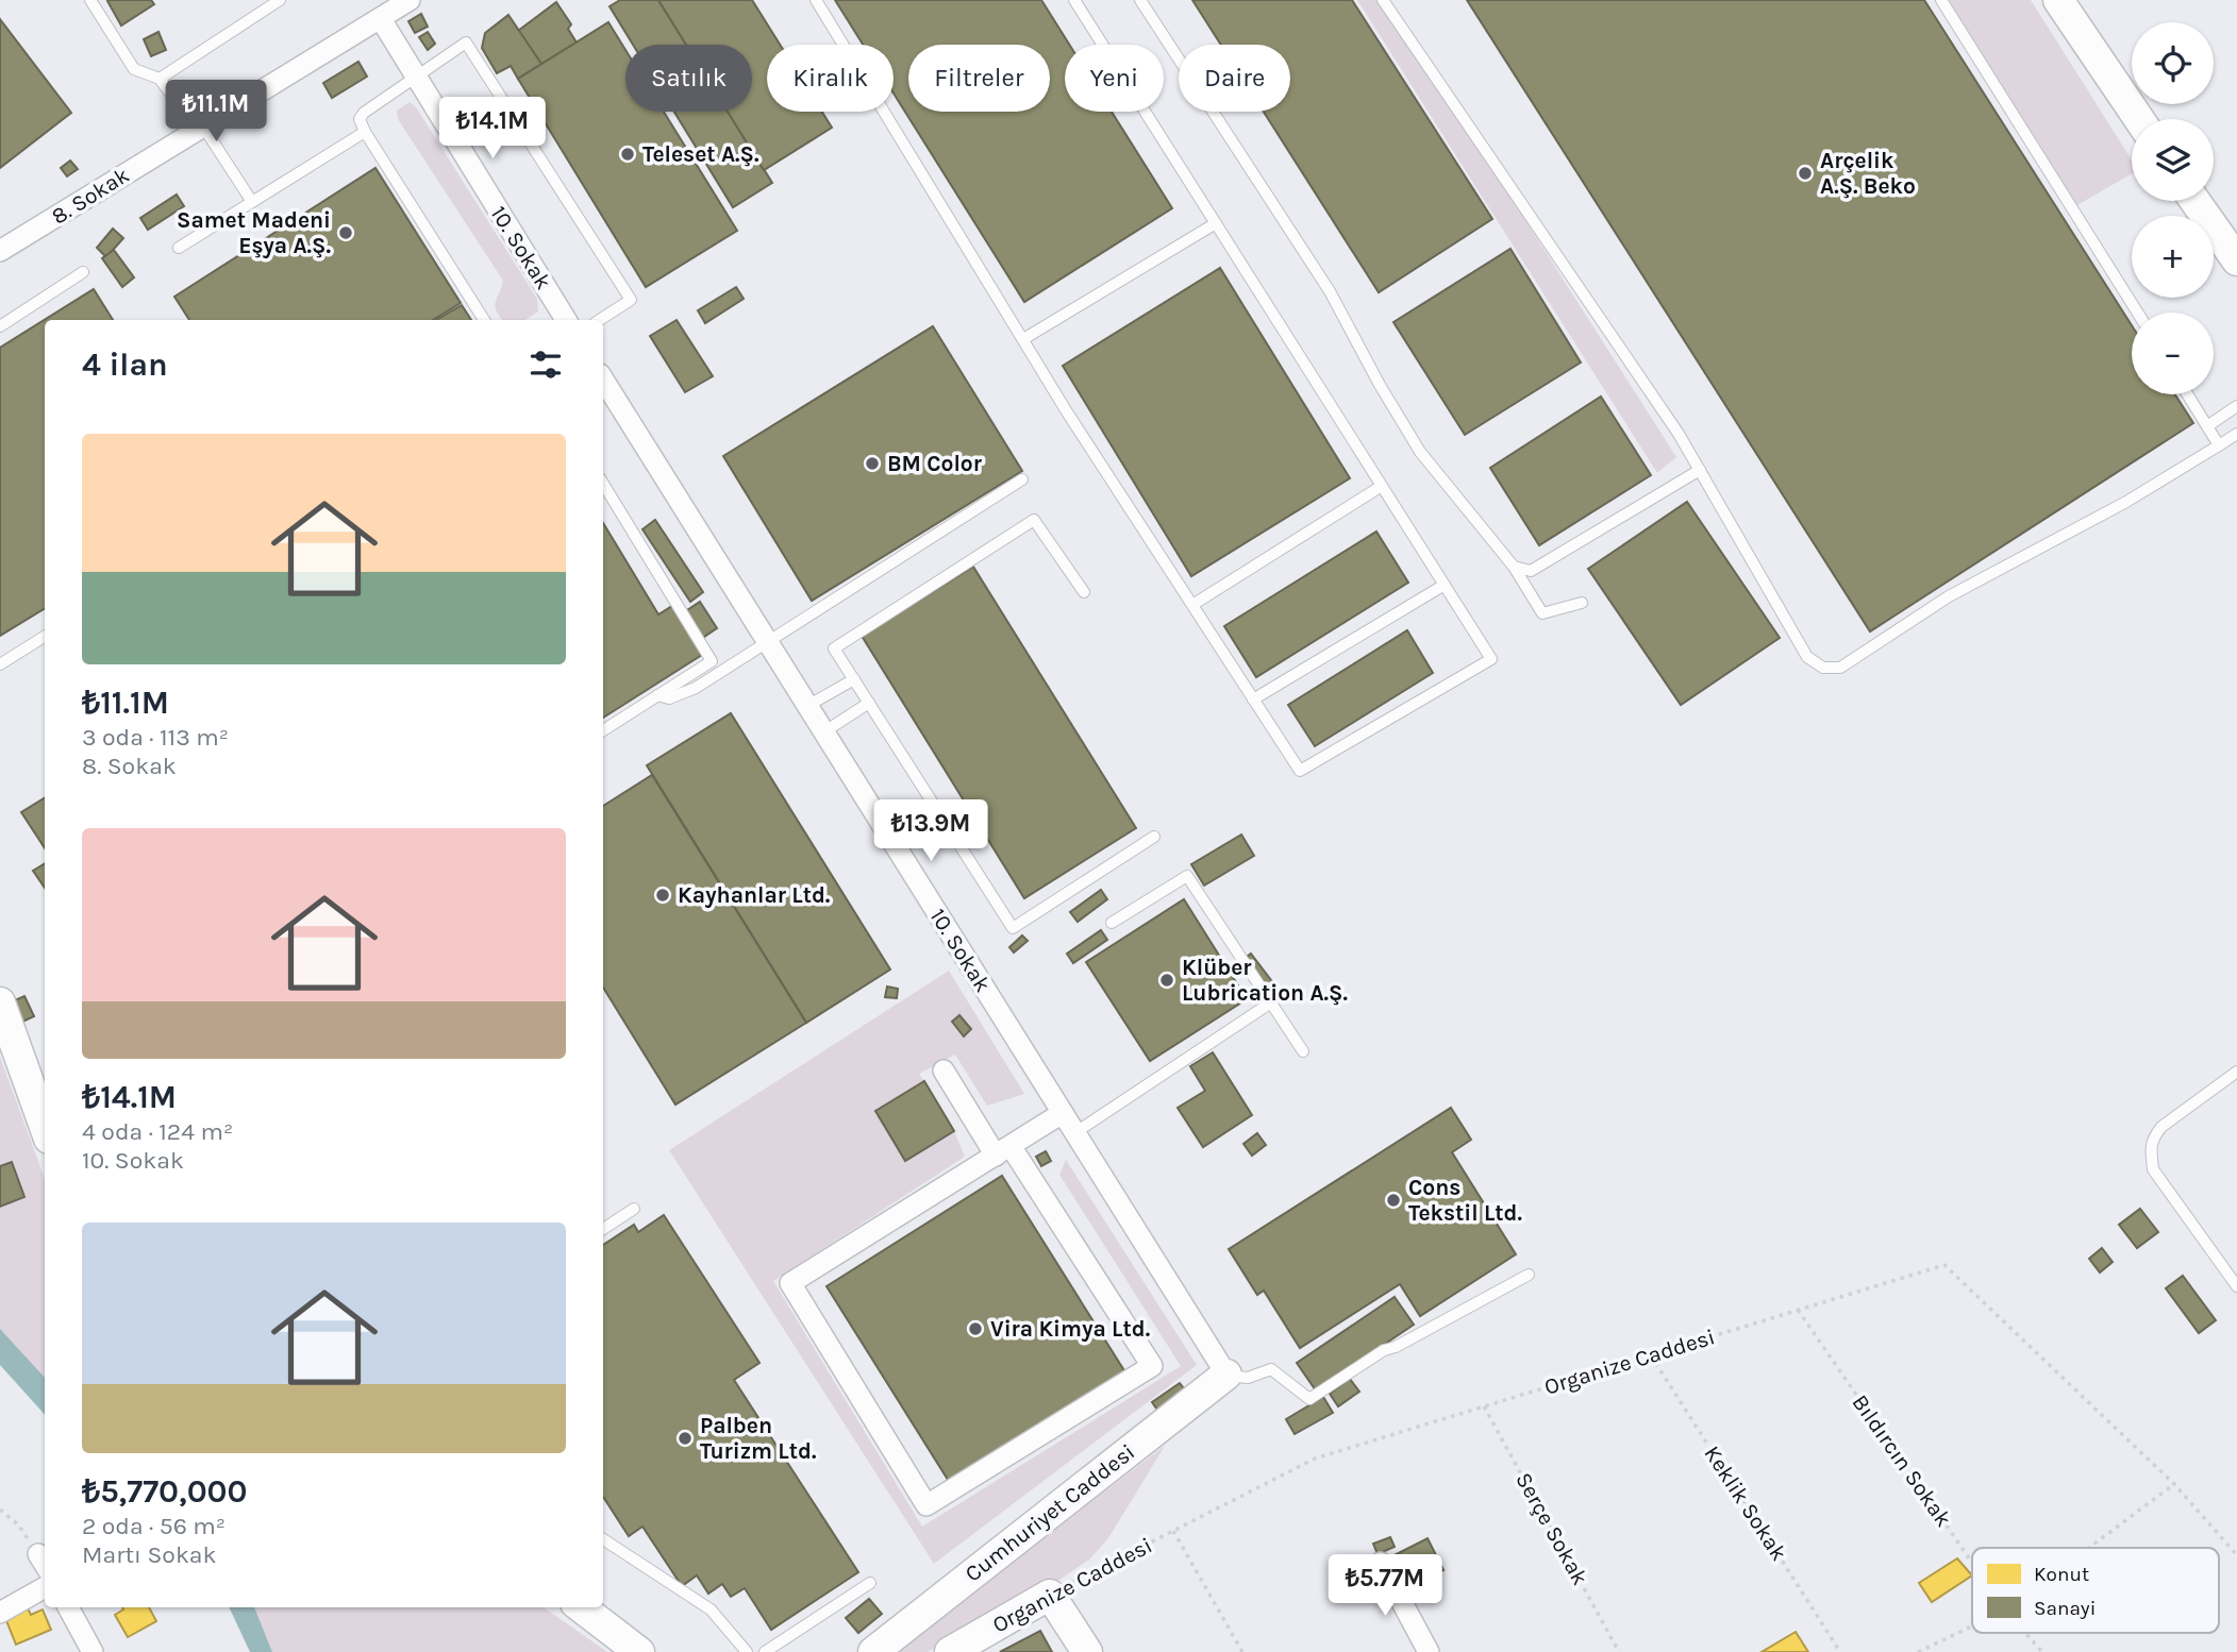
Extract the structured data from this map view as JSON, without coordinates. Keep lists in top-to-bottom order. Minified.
{"streets":{"street":["8. Sokak","10. Sokak","Organize Caddesi","Cumhuriyet Caddesi"],"path":["Bıldırcın Sokak","Keklik Sokak","Serçe Sokak"]},"crossings":[["8. Sokak","10. Sokak"],["10. Sokak","Cumhuriyet Caddesi"],["Organize Caddesi","Bıldırcın Sokak"],["Organize Caddesi","Keklik Sokak"],["Organize Caddesi","Serçe Sokak"]],"places":["Teleset A.Ş.","Arçelik A.Ş. Beko","Samet Madeni Eşya A.Ş.","BM Color","Kayhanlar Ltd.","Klüber Lubrication A.Ş.","Cons Tekstil Ltd.","Vira Kimya Ltd.","Palben Turizm Ltd."],"legend":["Konut","Sanayi"],"page":{"map_buttons":["+","−"],"chip":["Satılık","Kiralık","Filtreler","Yeni","Daire"],"price":["₺11.1M","₺14.1M","₺13.9M","₺5.77M"],"heading":"4 ilan","list":[{"name":"₺11.1M","note":"3 oda · 113 m² · 8. Sokak"},{"name":"₺14.1M","note":"4 oda · 124 m² · 10. Sokak"},{"name":"₺5,770,000","note":"2 oda · 56 m² · Martı Sokak"}]}}
